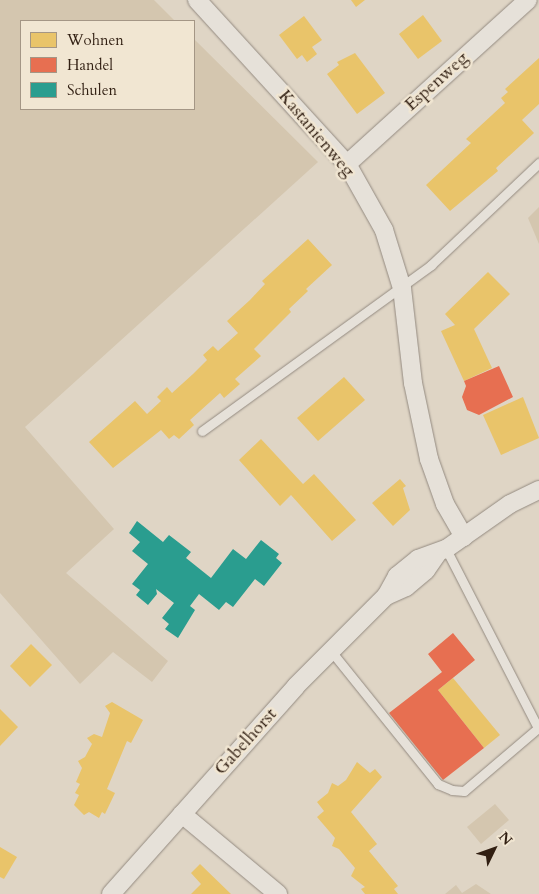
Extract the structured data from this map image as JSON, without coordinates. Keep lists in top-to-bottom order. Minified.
{"streets":{"street":["Espenweg","Kastanienweg","Gabelhorst"]},"crossings":[["Espenweg","Kastanienweg"],["Kastanienweg","Gabelhorst"]],"legend":["Wohnen","Handel","Schulen"],"north":"top right"}
